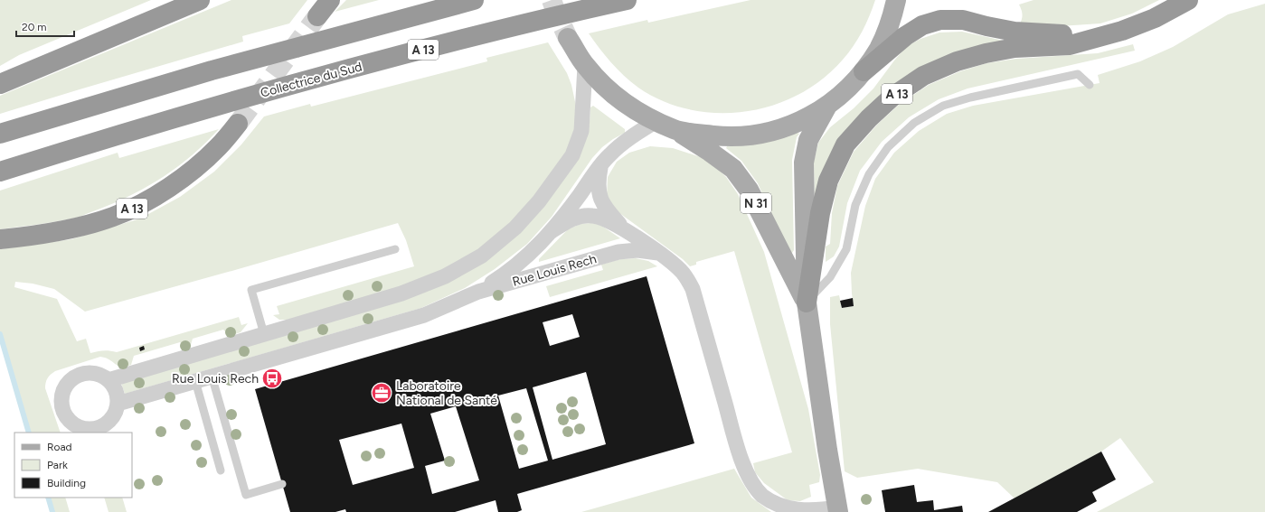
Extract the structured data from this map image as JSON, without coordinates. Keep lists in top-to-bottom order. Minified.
{"streets":{"highway":["A 13","Collectrice du Sud"],"main road":["N 31"],"street":["Rue Louis Rech"]},"crossings":[["A 13","N 31"],["N 31","Rue Louis Rech"]],"places":{"bus stop":["Rue Louis Rech"],"office":["Laboratoire National de Santé"]},"legend":["Road","Park","Building"],"scale_bar":"20 m"}
